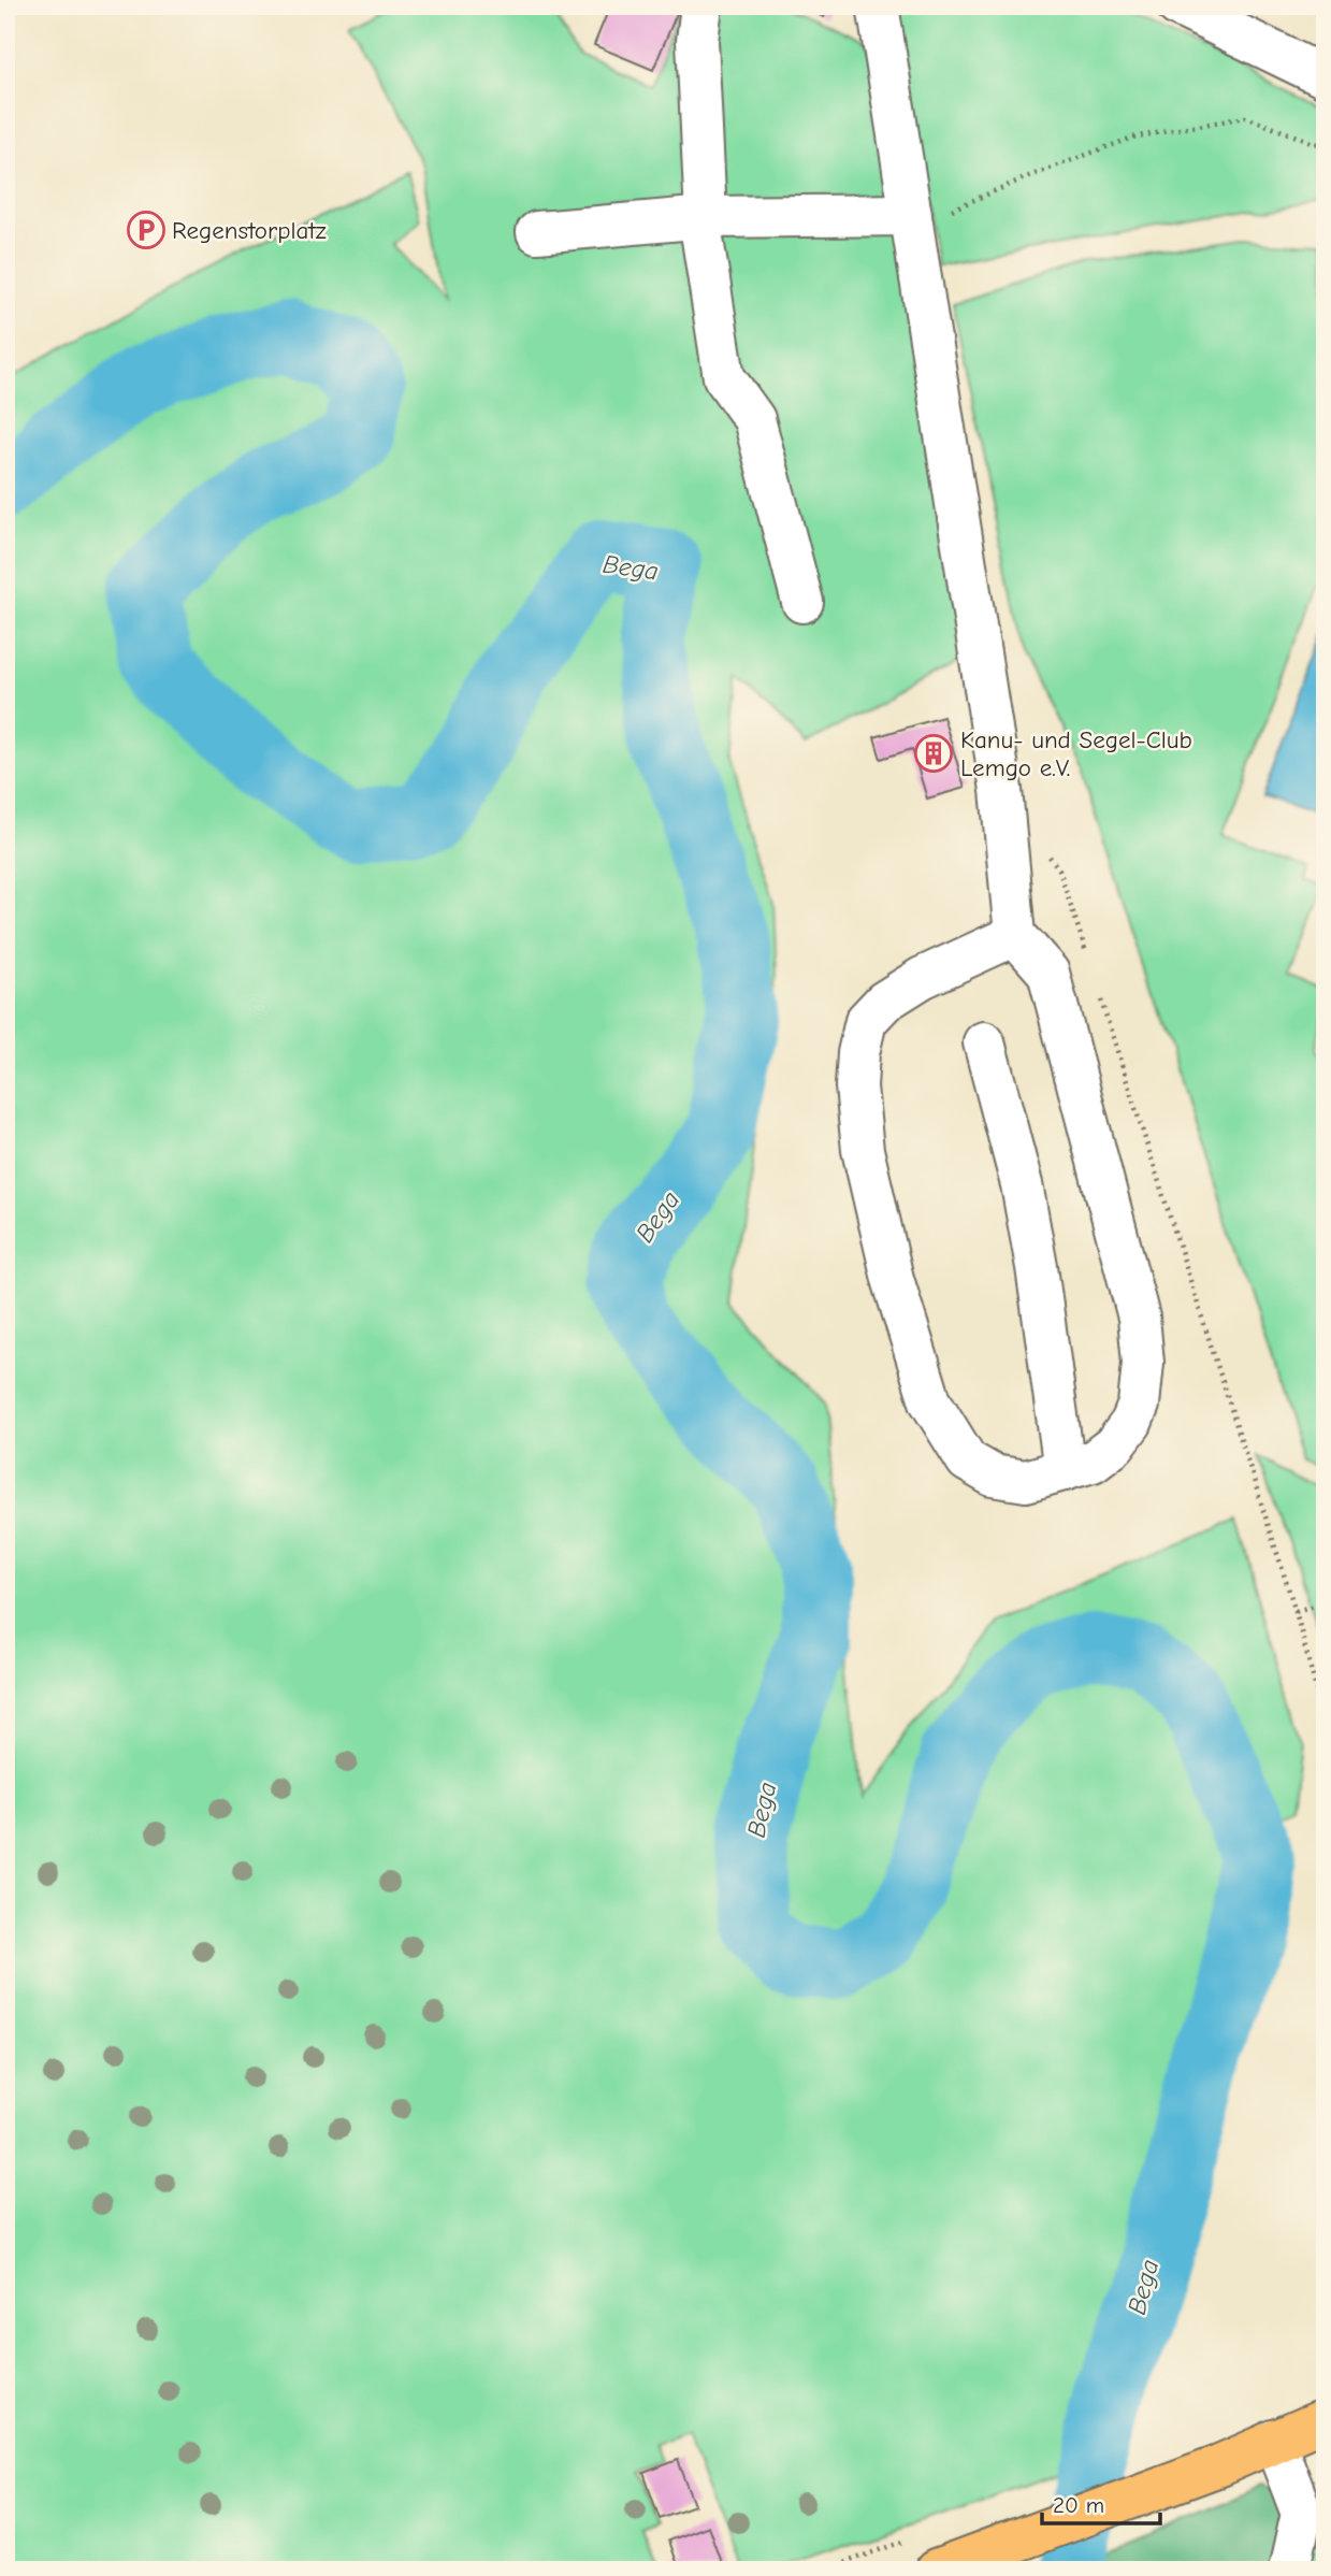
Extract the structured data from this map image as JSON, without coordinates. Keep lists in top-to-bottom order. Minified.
{"water":["Bega"],"places":{"parking":["Regenstorplatz"],"building":["Kanu- und Segel-Club Lemgo e.V."]},"scale_bar":"20 m"}
